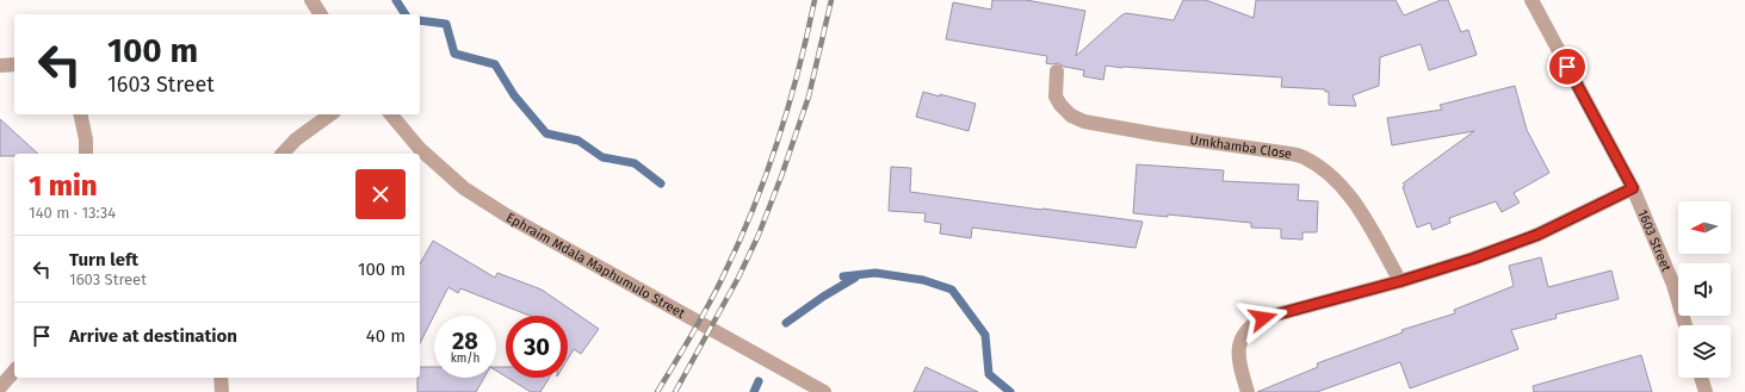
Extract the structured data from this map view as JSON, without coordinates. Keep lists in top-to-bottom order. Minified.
{"streets":{"street":["Umkhamba Close","1603 Street","Ephraim Mdala Maphumulo Street"]},"north":"left","page":{"turn":["100 m","1603 Street"],"heading":["1 min","140 m · 13:34"],"list":[{"name":"Turn left","note":"1603 Street","value":"100 m"},{"name":"Arrive at destination","value":"40 m"}],"speed":"28 km/h","limit":"30"}}
